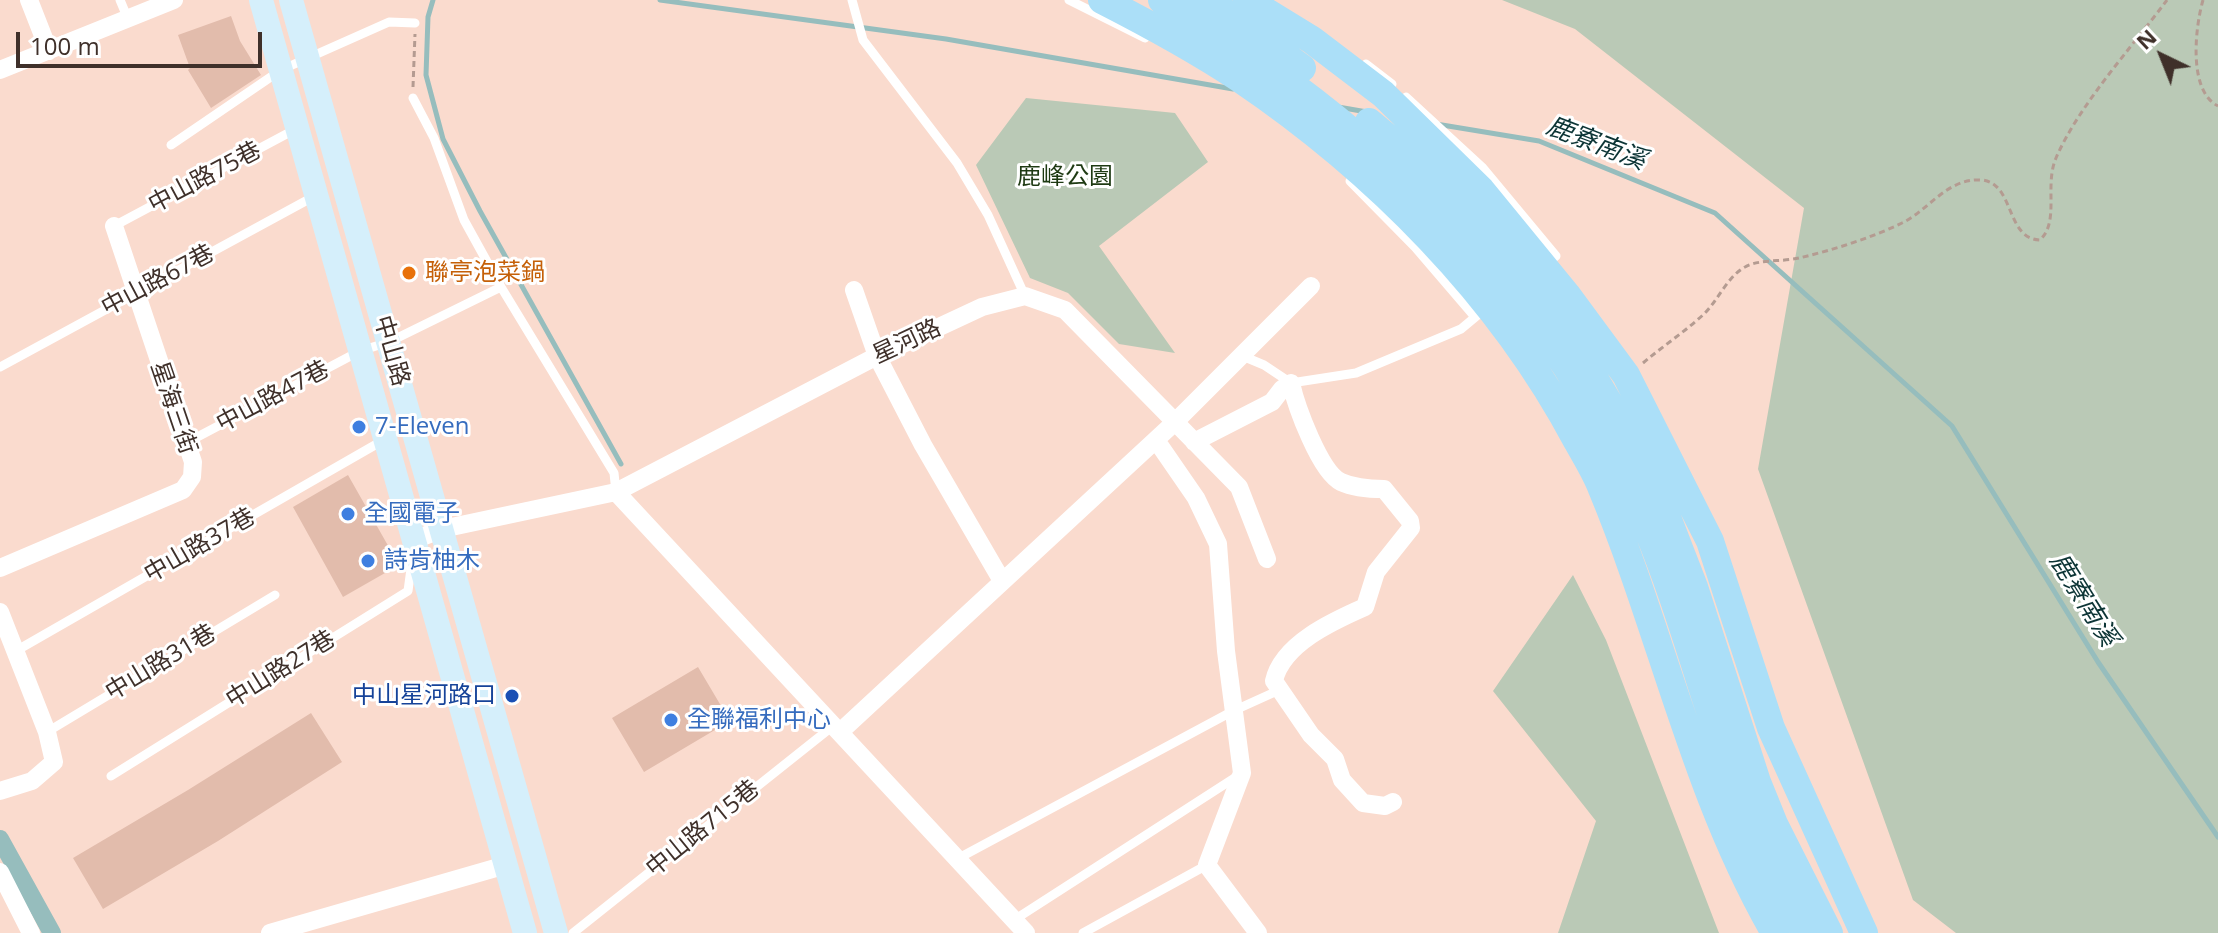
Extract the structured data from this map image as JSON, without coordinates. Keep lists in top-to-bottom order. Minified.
{"streets":{"street":["星河路","中山路","星海三街"],"lane":["中山路75巷","中山路67巷","中山路47巷","中山路37巷","中山路31巷","中山路27巷","中山路715巷"]},"crossings":[["中山路75巷","中山路"],["中山路75巷","星海三街"],["中山路67巷","中山路"],["中山路67巷","星海三街"],["星河路","中山路"],["星河路","中山路27巷"],["中山路","中山路47巷"],["中山路","中山路37巷"],["中山路","中山路27巷"],["中山路47巷","星海三街"]],"water":["鹿寮南溪"],"parks":["鹿峰公園"],"places":["聯亭泡菜鍋","7-Eleven","全國電子","詩肯柚木","中山星河路口","全聯福利中心"],"scale_bar":"100 m","north":"top left"}
